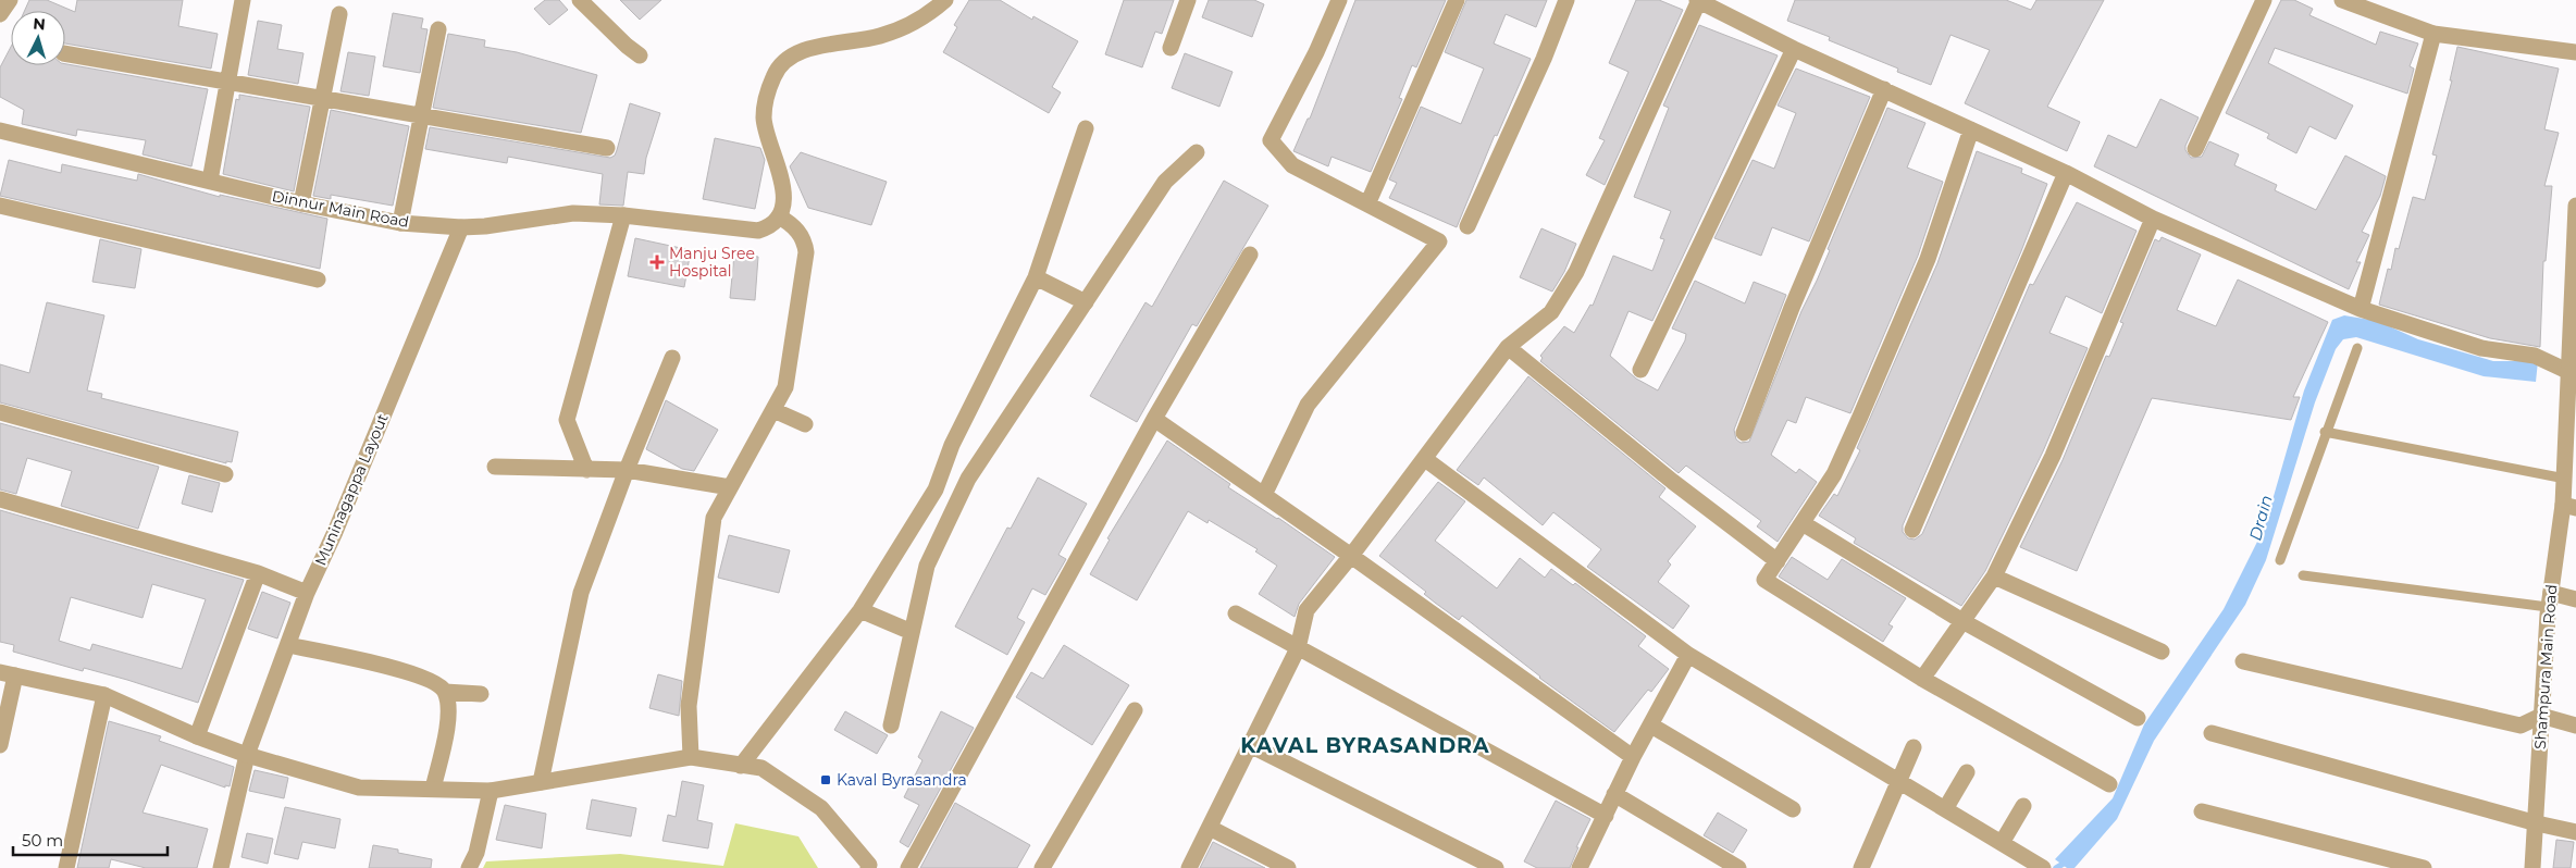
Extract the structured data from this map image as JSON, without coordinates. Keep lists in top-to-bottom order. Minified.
{"streets":{"street":["Dinnur Main Road","Muninagappa Layout","Shampura Main Road"]},"crossings":[["Dinnur Main Road","Muninagappa Layout"]],"districts":["KAVAL BYRASANDRA"],"water":["Drain"],"places":{"health":["Manju Sree Hospital"],"transit":["Kaval Byrasandra"]},"scale_bar":"50 m","north":"top"}
